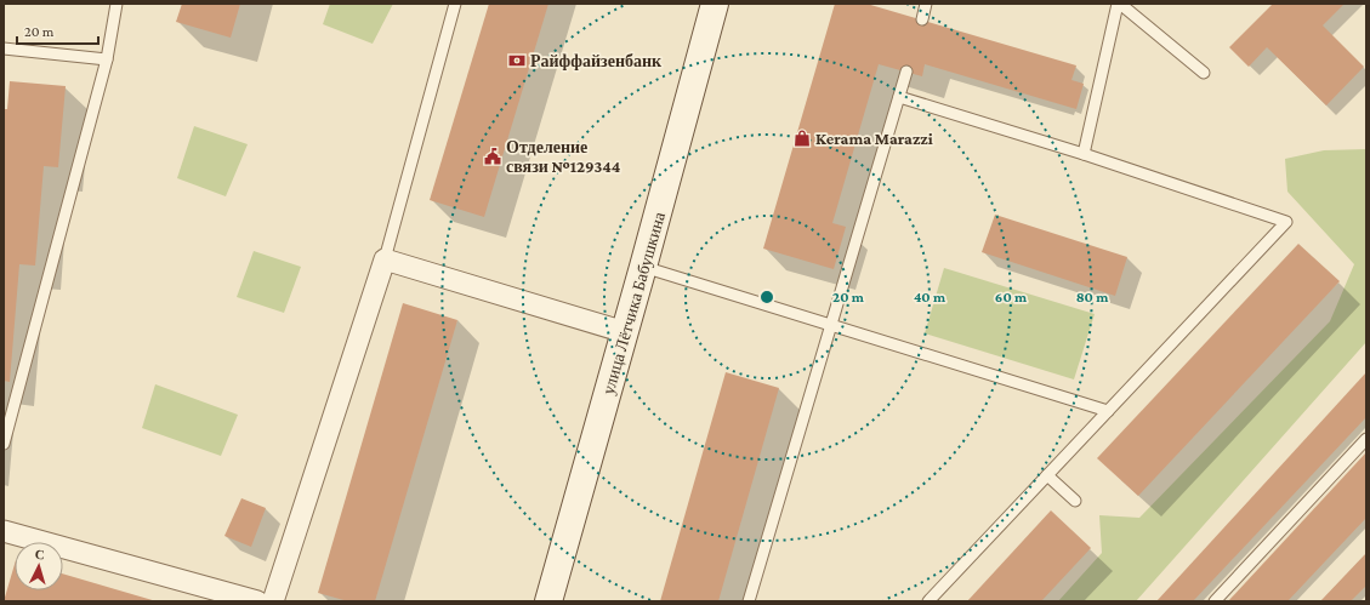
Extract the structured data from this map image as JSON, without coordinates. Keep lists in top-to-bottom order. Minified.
{"streets":{"main road":["улица Лётчика Бабушкина"]},"places":{"bank":["Райффайзенбанк"],"shop":["Kerama Marazzi"],"public building":["Отделение связи №129344"]},"scale_bar":"20 m","north":"top","rings":["20 m","40 m","60 m","80 m"]}
